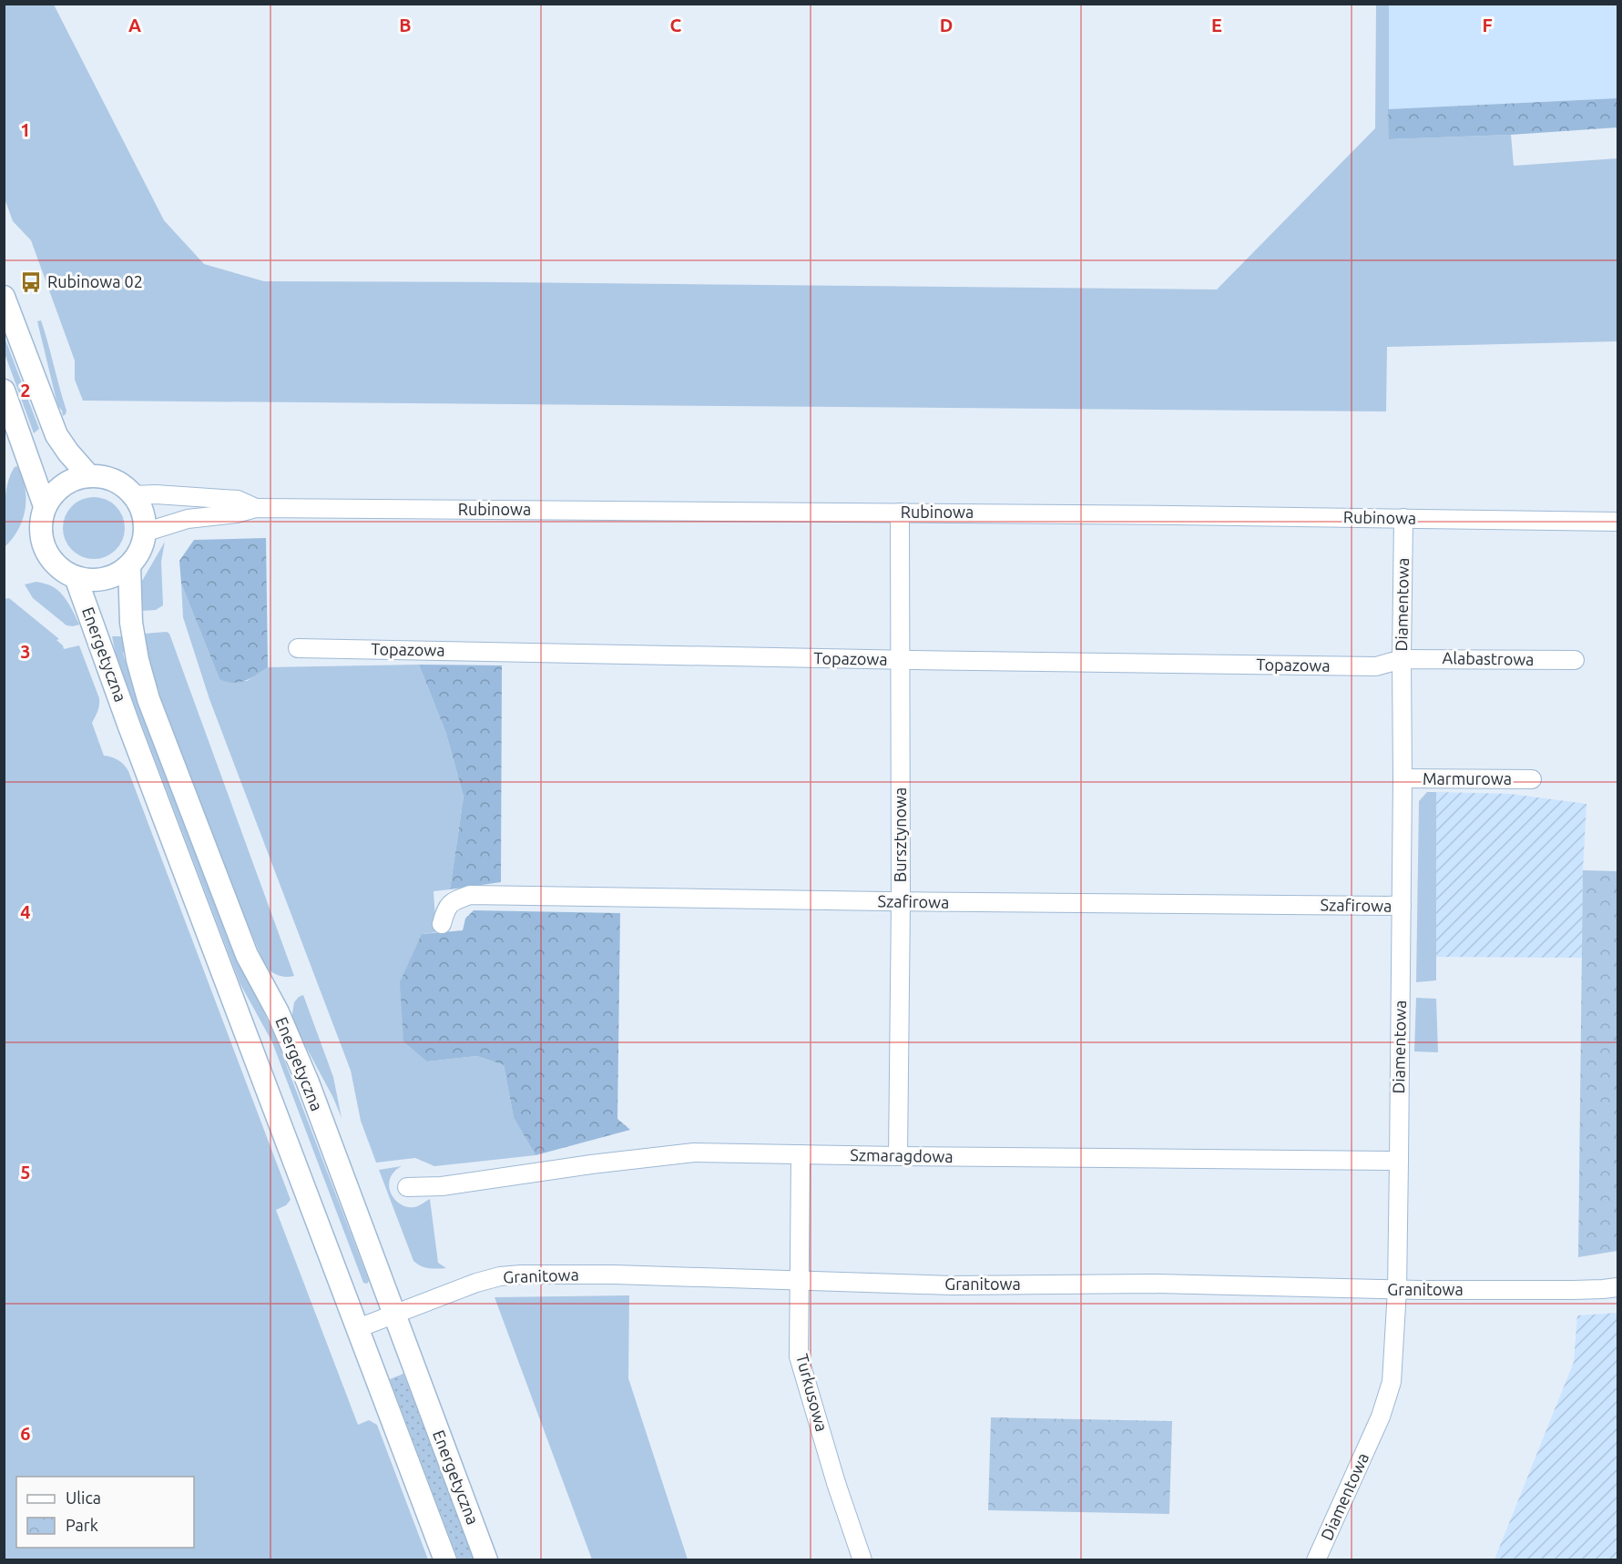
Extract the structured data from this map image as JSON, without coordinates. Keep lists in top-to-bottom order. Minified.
{"streets":{"street":["Rubinowa","Diamentowa","Topazowa","Energetyczna","Alabastrowa","Marmurowa","Bursztynowa","Szafirowa","Szmaragdowa","Granitowa","Turkusowa"]},"crossings":[["Rubinowa","Diamentowa"],["Rubinowa","Energetyczna"],["Rubinowa","Bursztynowa"],["Diamentowa","Topazowa"],["Diamentowa","Alabastrowa"],["Diamentowa","Marmurowa"],["Diamentowa","Szafirowa"],["Diamentowa","Szmaragdowa"],["Diamentowa","Granitowa"],["Topazowa","Alabastrowa"],["Topazowa","Bursztynowa"],["Energetyczna","Granitowa"],["Bursztynowa","Szafirowa"],["Bursztynowa","Szmaragdowa"],["Szmaragdowa","Turkusowa"],["Granitowa","Turkusowa"]],"places":{"bus stop":["Rubinowa 02"]},"legend":["Ulica","Park"],"grid":{"columns":["A","B","C","D","E","F"],"rows":["1","2","3","4","5","6"]}}
